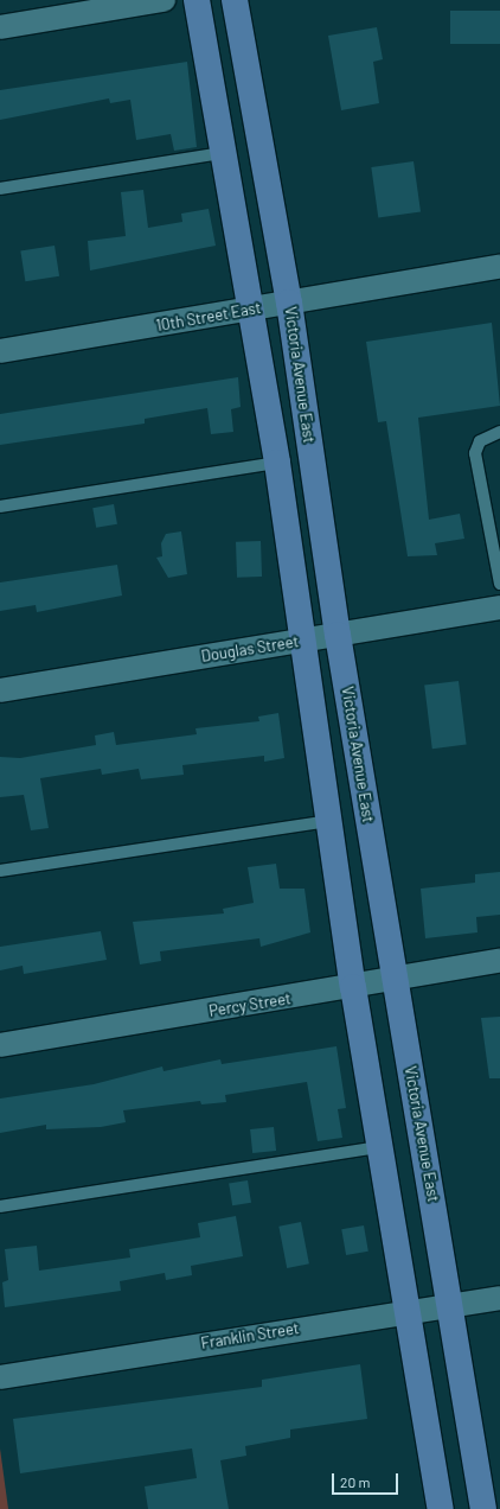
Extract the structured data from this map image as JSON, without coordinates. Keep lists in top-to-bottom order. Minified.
{"streets":{"main road":["Victoria Avenue East"],"street":["10th Street East","Douglas Street","Percy Street","Franklin Street"]},"crossings":[["10th Street East","Victoria Avenue East"],["Victoria Avenue East","Douglas Street"],["Victoria Avenue East","Percy Street"],["Victoria Avenue East","Franklin Street"]],"scale_bar":"20 m"}
